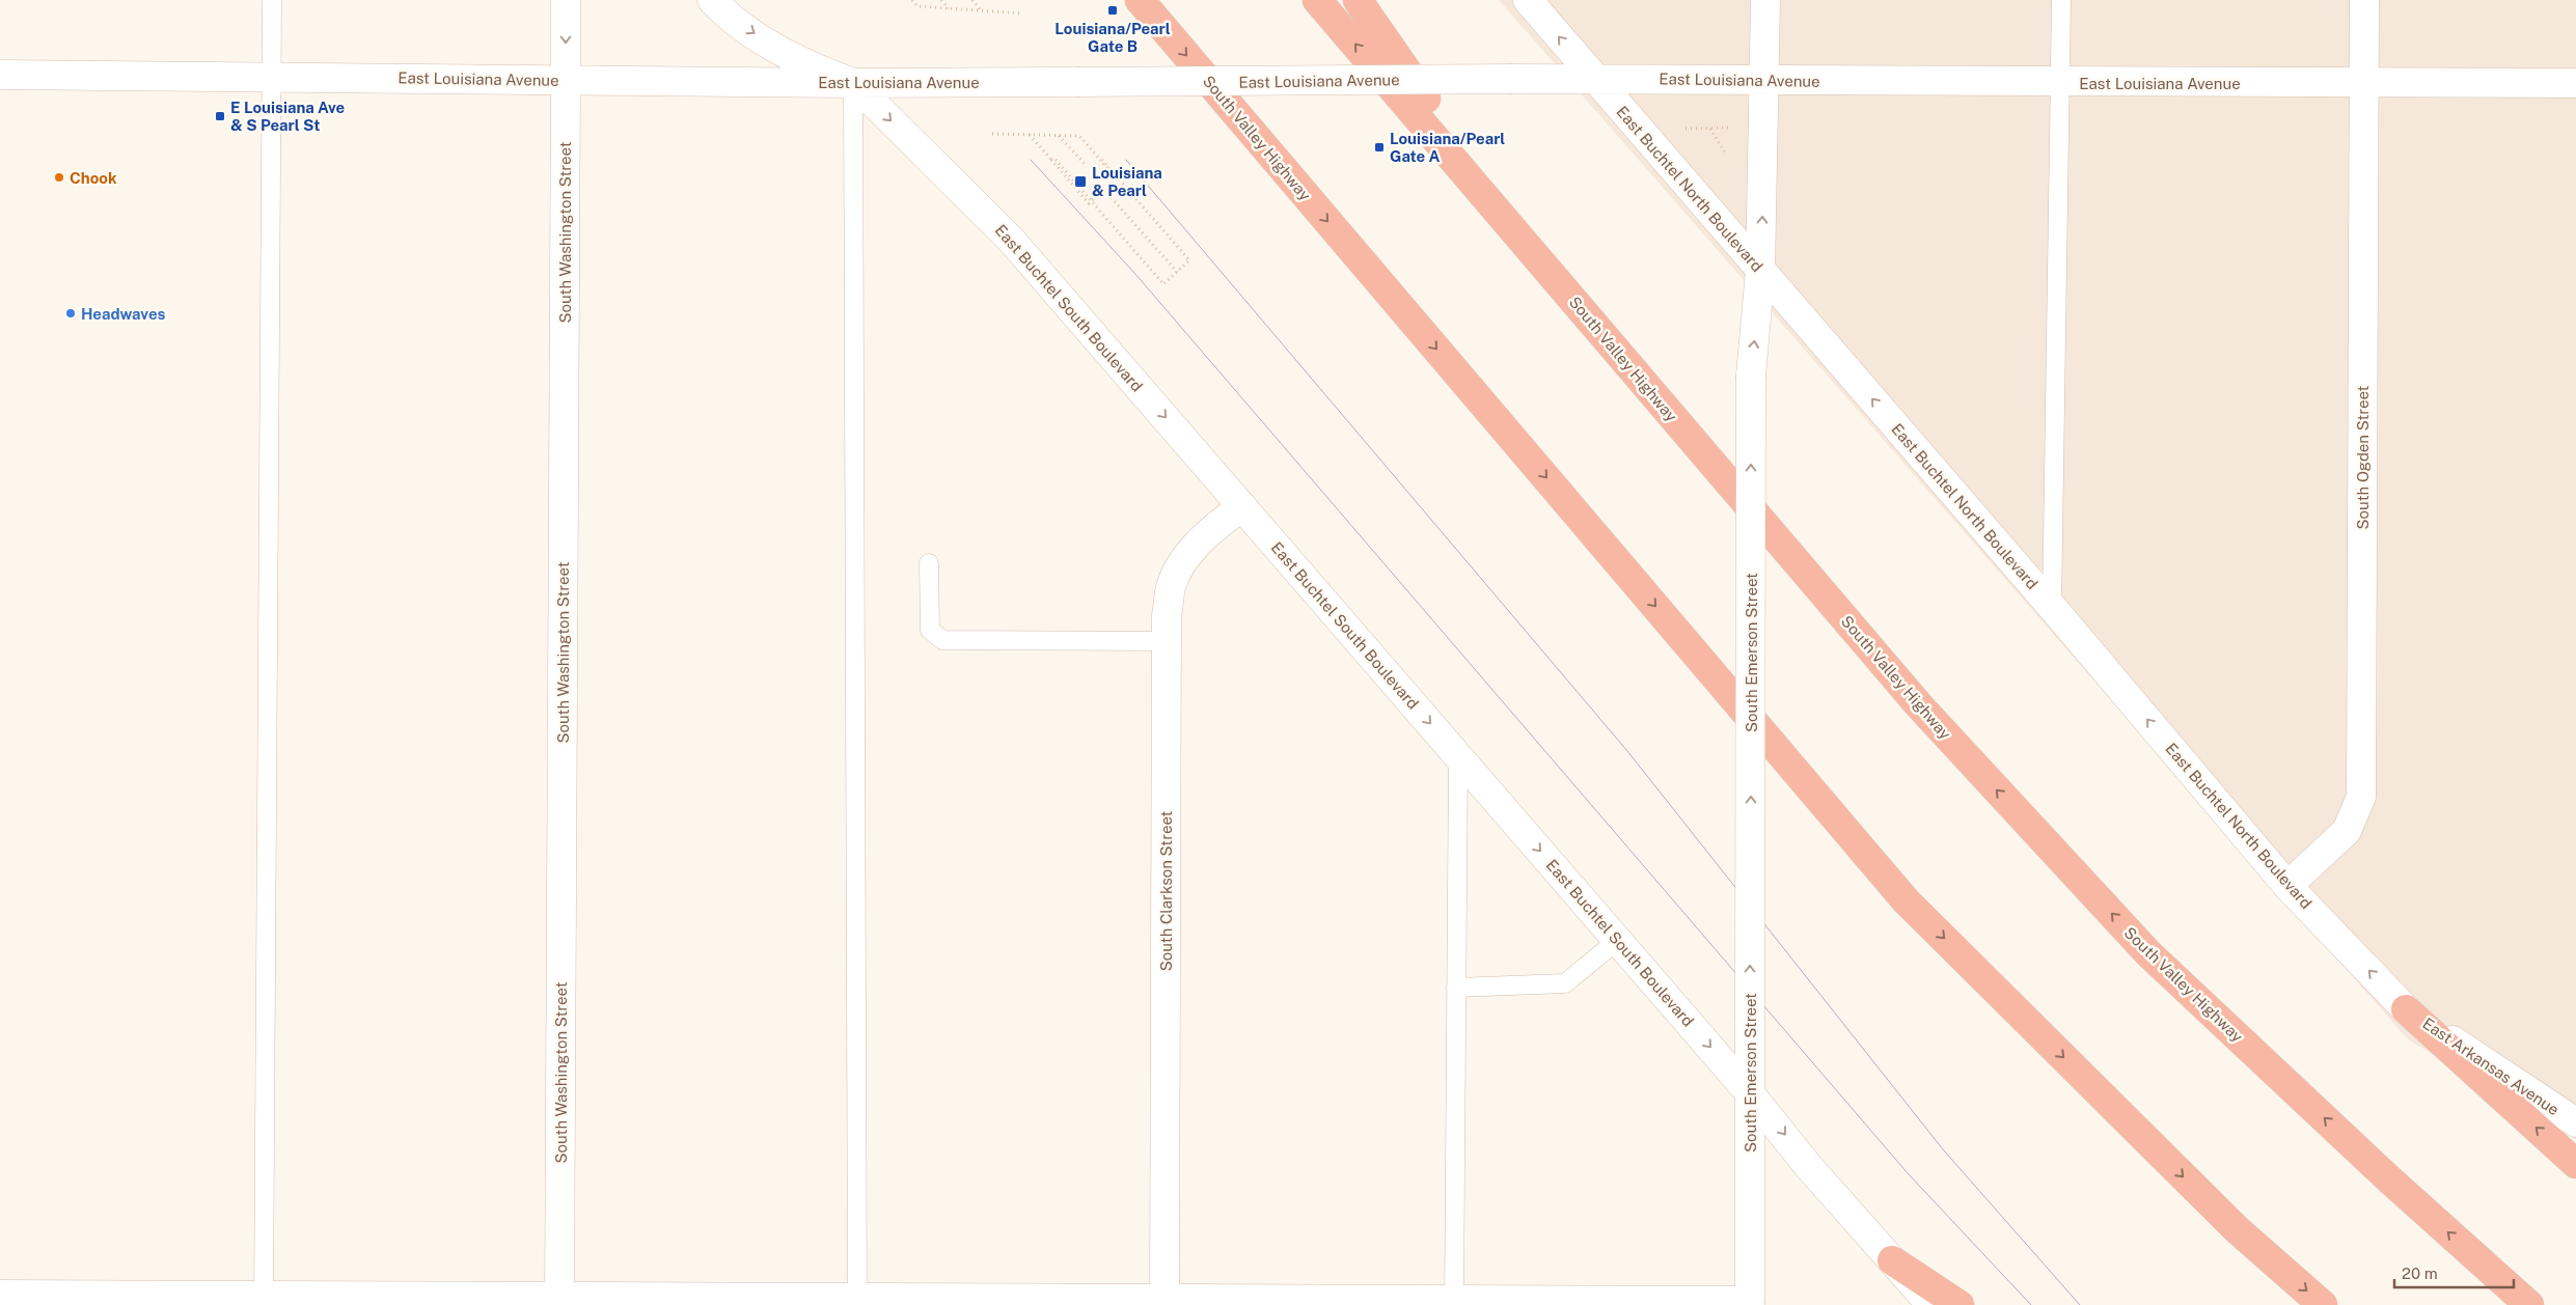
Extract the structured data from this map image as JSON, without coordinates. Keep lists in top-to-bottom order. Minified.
{"streets":{"highway":["South Valley Highway"],"street":["East Louisiana Avenue","East Buchtel North Boulevard","South Washington Street","East Buchtel South Boulevard","South Ogden Street","South Emerson Street","South Clarkson Street","East Arkansas Avenue"]},"crossings":[["East Louisiana Avenue","East Buchtel North Boulevard"],["East Louisiana Avenue","South Washington Street"],["East Louisiana Avenue","East Buchtel South Boulevard"],["East Louisiana Avenue","South Ogden Street"],["East Louisiana Avenue","South Emerson Street"],["East Buchtel North Boulevard","South Ogden Street"],["East Buchtel North Boulevard","South Emerson Street"],["East Buchtel North Boulevard","East Arkansas Avenue"],["East Buchtel South Boulevard","South Emerson Street"],["East Buchtel South Boulevard","South Clarkson Street"]],"one_way":["East Buchtel North Boulevard","East Buchtel South Boulevard","South Emerson Street"],"places":{"transit":["Louisiana/Pearl Gate B","E Louisiana Ave & S Pearl St","Louisiana/Pearl Gate A","Louisiana & Pearl"],"other":["Chook","Headwaves"]},"scale_bar":"20 m"}
